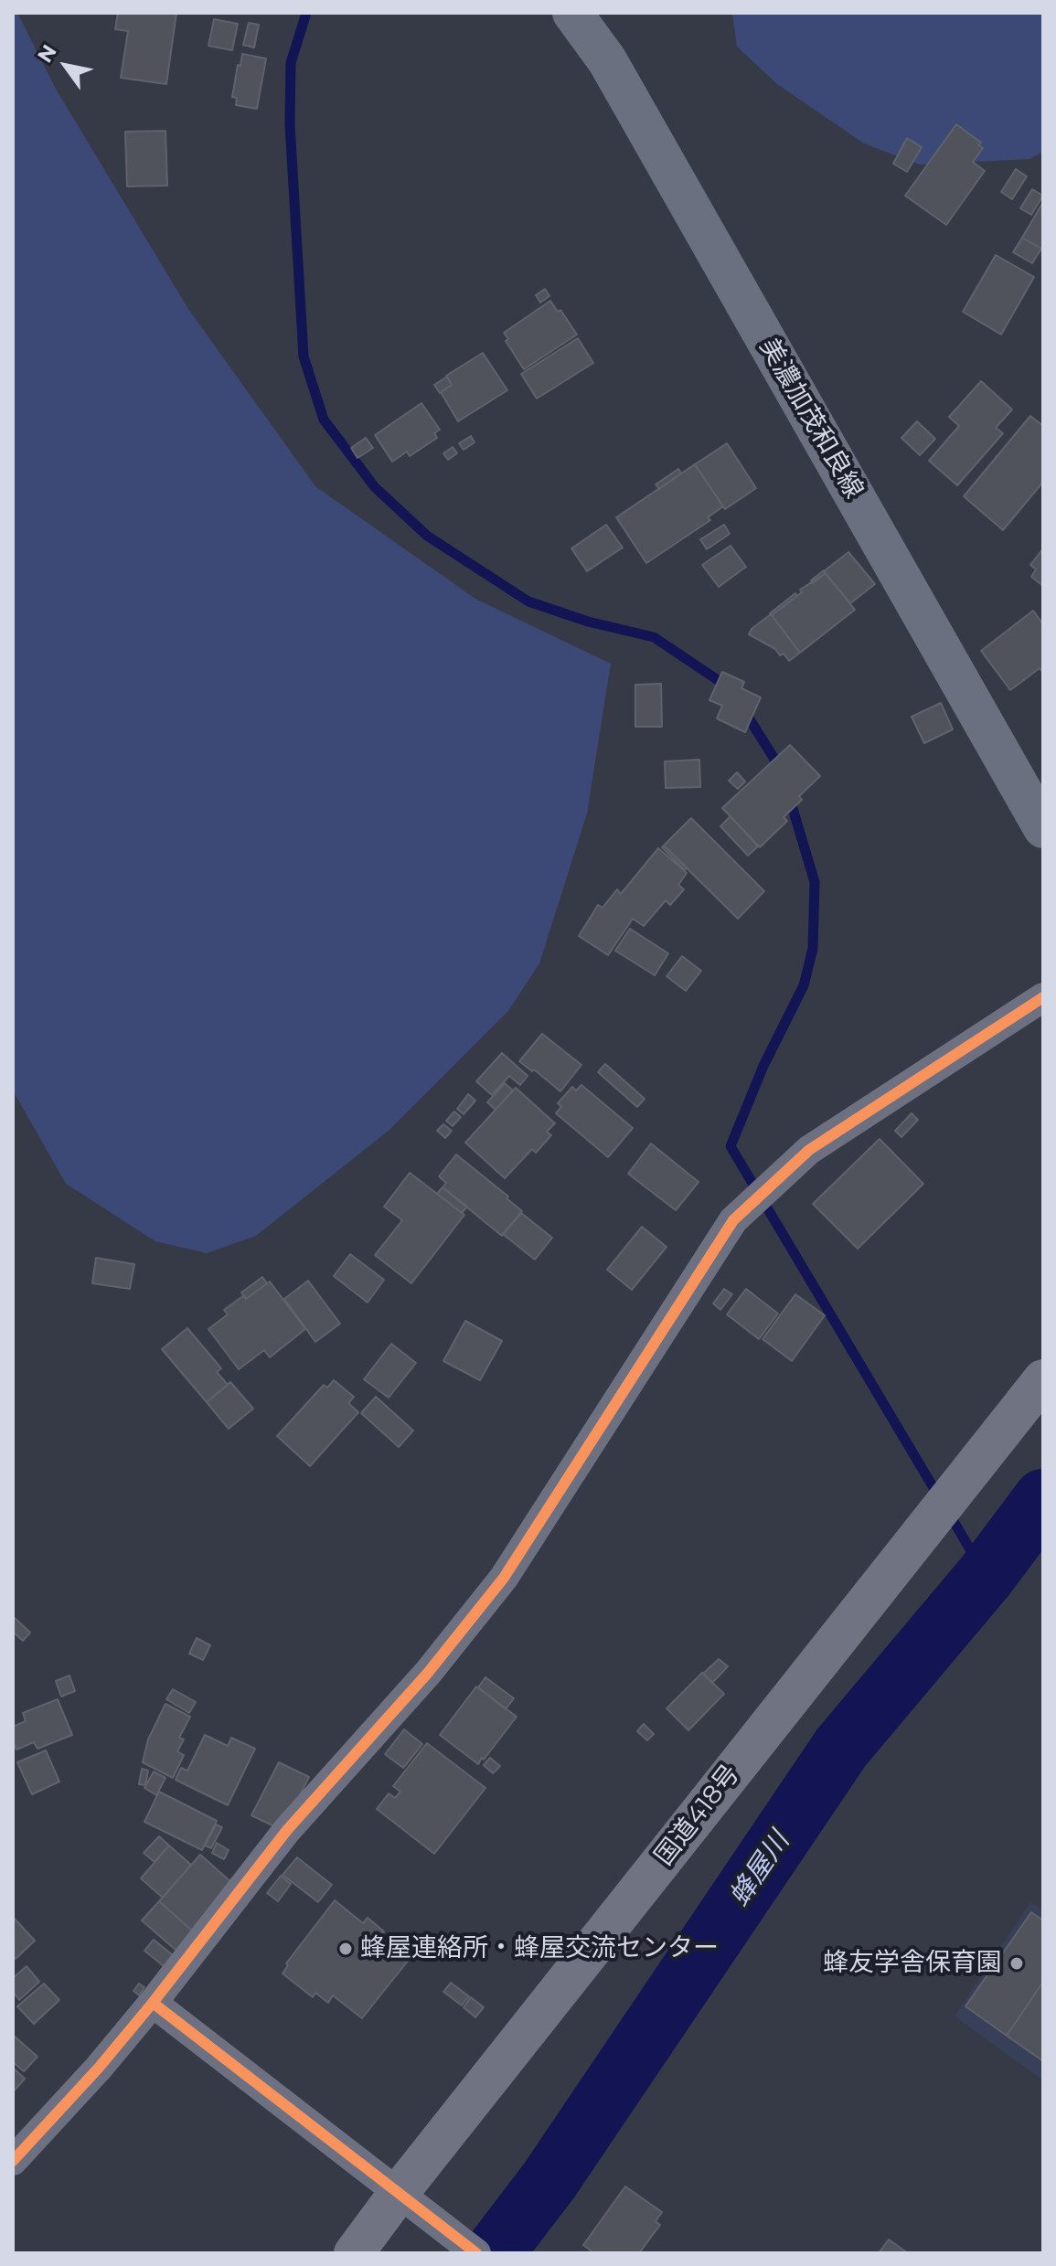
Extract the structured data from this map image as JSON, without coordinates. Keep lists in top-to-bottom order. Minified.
{"streets":{"highway":["国道418号"],"main road":["美濃加茂和良線"]},"water":["蜂屋川"],"places":["蜂屋連絡所・蜂屋交流センター","蜂友学舎保育園"],"north":"top left"}
